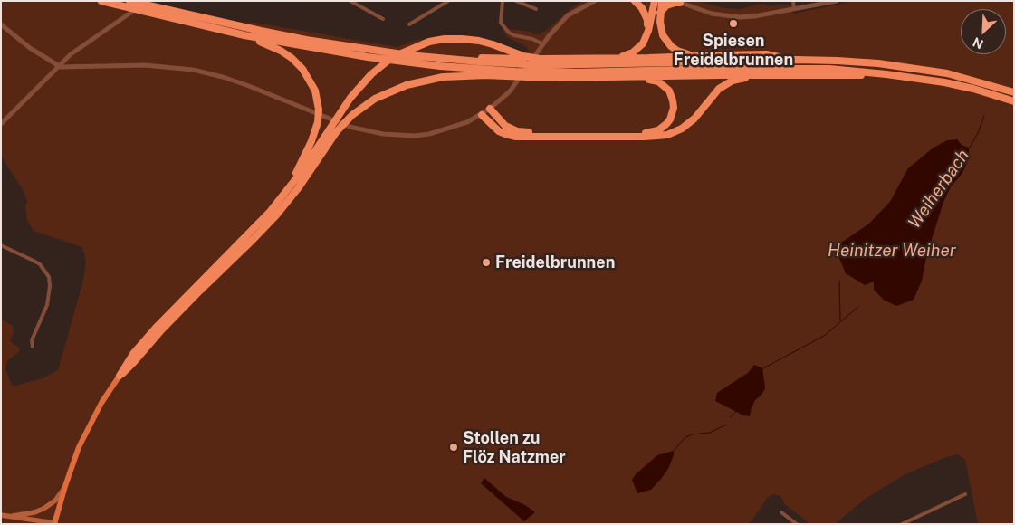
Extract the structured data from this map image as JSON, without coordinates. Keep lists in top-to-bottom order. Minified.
{"water":["Weiherbach","Heinitzer Weiher"],"places":["Spiesen Freidelbrunnen","Freidelbrunnen","Stollen zu Flöz Natzmer"],"north":"bottom left"}
